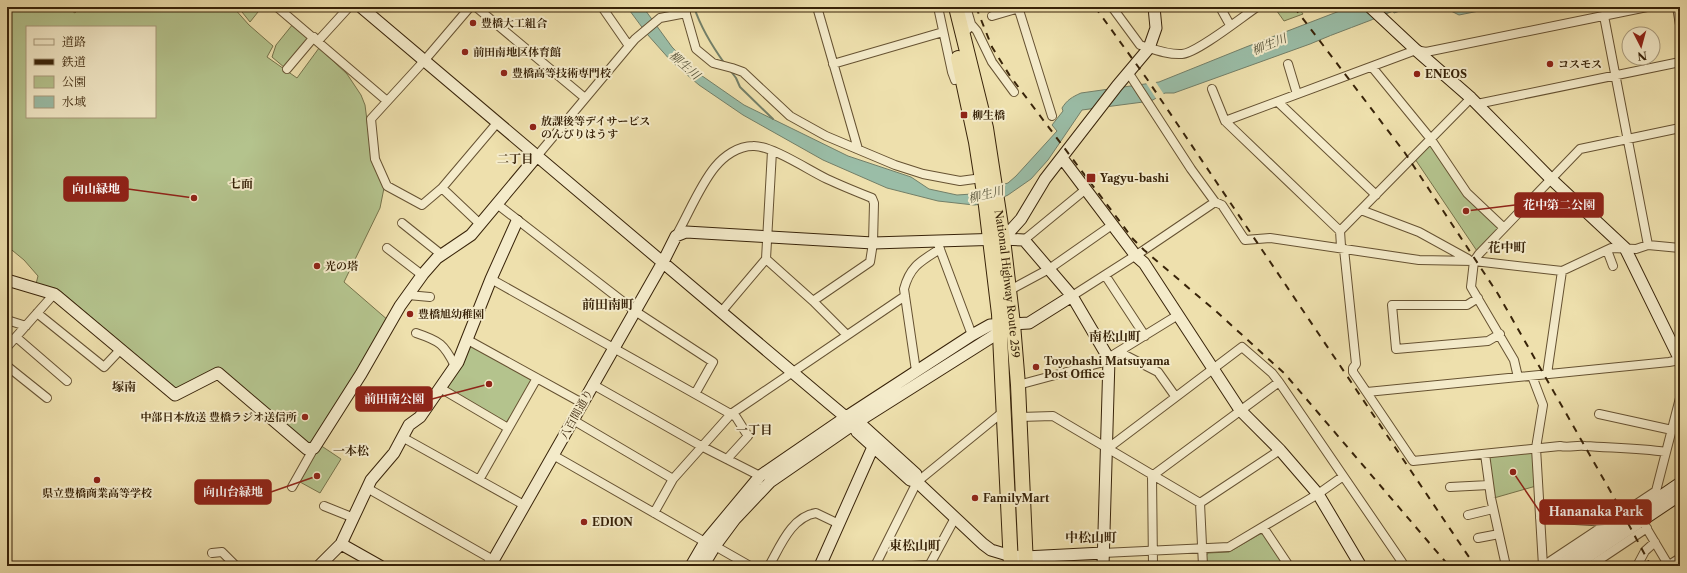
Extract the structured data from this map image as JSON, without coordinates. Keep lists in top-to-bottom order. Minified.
{"streets":{"highway":["National Highway Route 259"],"street":["八百間通り"]},"districts":["二丁目","七面","花中町","前田南町","南松山町","塚南","一丁目","一本松","中松山町","東松山町"],"water":["柳生川"],"places":{"other":["豊橋大工組合","前田南地区体育館","コスモス","豊橋高等技術専門校","ENEOS","放課後等デイサービス のんびりはうす","向山緑地","花中第二公園","光の塔","豊橋旭幼稚園","Toyohashi Matsuyama Post Office","前田南公園","中部日本放送 豊橋ラジオ送信所","Hananaka Park","向山台緑地","県立豊橋商業高等学校","FamilyMart","EDION"],"transit":["柳生橋","Yagyu-bashi"]},"legend":["道路","鉄道","公園","水域"],"north":"bottom"}
